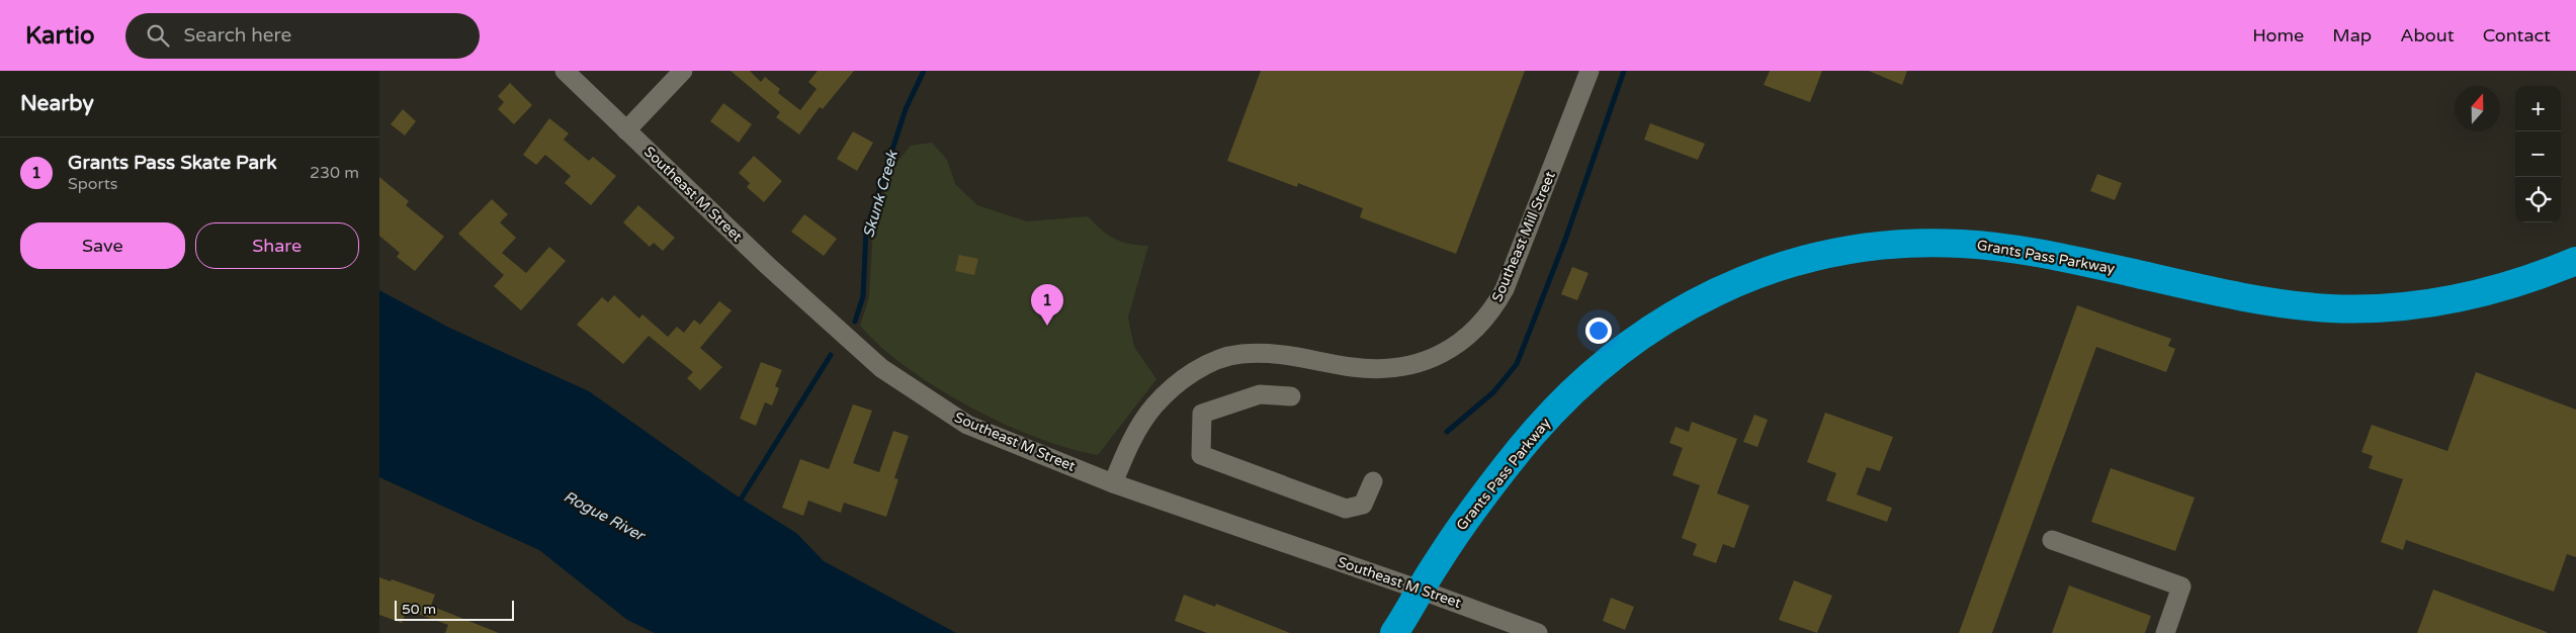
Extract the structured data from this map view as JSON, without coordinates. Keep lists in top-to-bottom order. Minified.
{"streets":{"highway":["Grants Pass Parkway"],"street":["Southeast M Street","Southeast Mill Street"]},"crossings":[["Southeast M Street","Southeast Mill Street"],["Southeast M Street","Grants Pass Parkway"]],"water":["Skunk Creek","Rogue River"],"scale_bar":"50 m","north":"top","page":{"header":"Kartio","search":"Search here","nav":["Home","Map","About","Contact"],"heading":"Nearby","map_buttons":["+","−"],"list":[{"mark":"1","name":"Grants Pass Skate Park","note":"Sports","value":"230 m"}],"buttons":["Save","Share"],"pins":"1","scale":"50 m"}}
